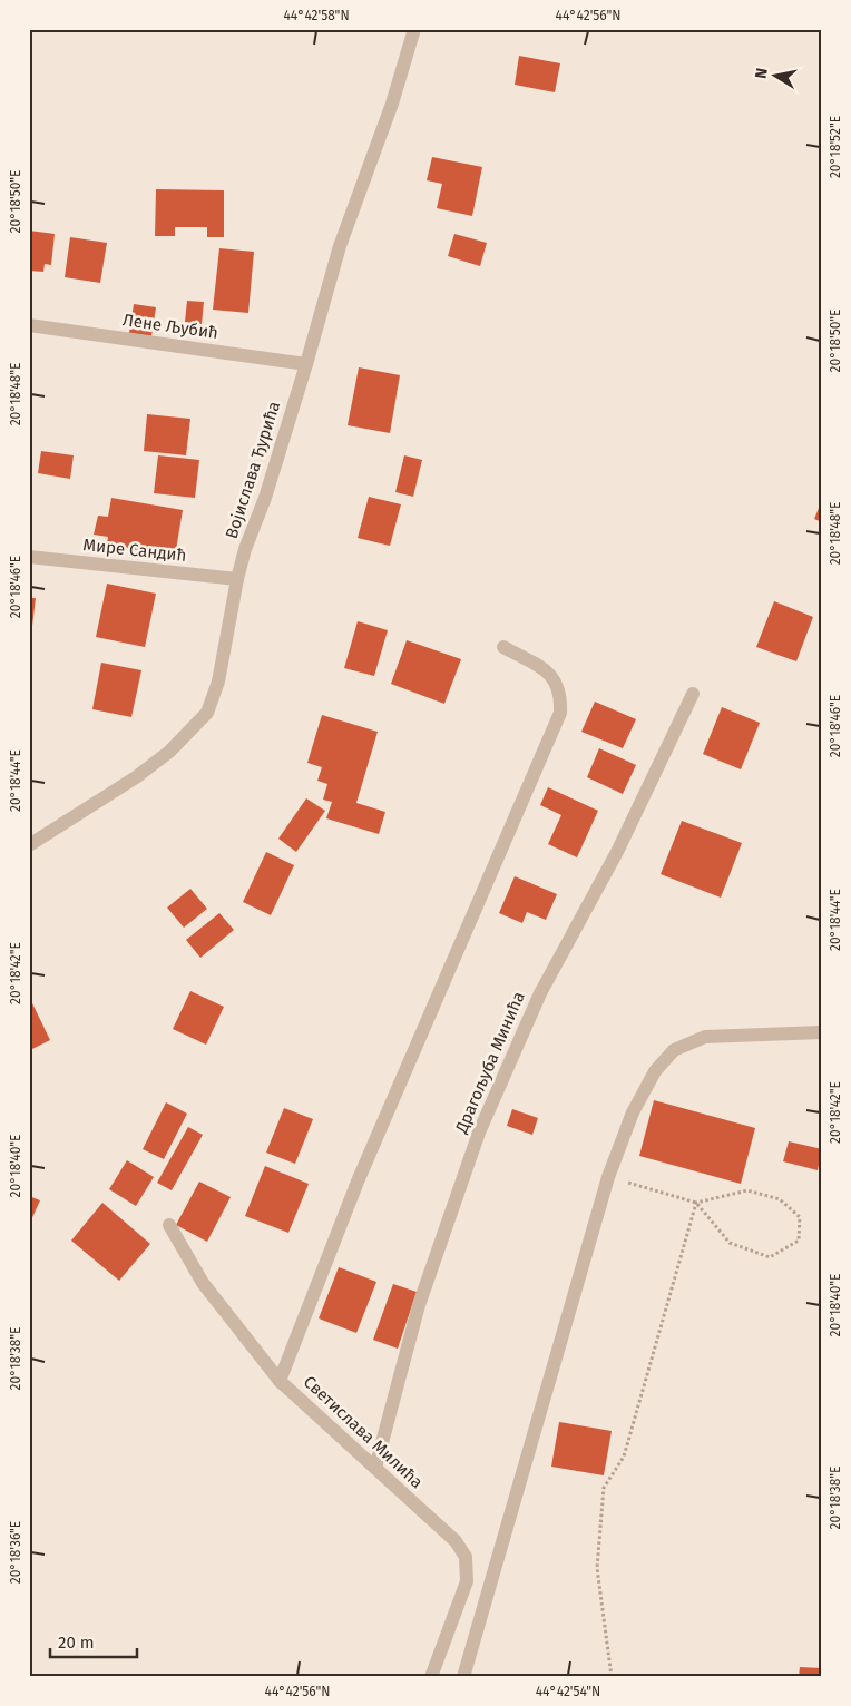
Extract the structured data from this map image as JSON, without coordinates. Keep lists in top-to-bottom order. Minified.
{"streets":{"street":["Лене Љубић","Војислава Ђурића","Мире Сандић","Драгољуба Минића","Светислава Милића"]},"crossings":[["Лене Љубић","Војислава Ђурића"],["Војислава Ђурића","Мире Сандић"],["Драгољуба Минића","Светислава Милића"]],"scale_bar":"20 m","north":"left","coordinates":["44°42'58\"N","44°42'56\"N","20°18'52\"E","20°18'50\"E","20°18'48\"E","20°18'46\"E","20°18'44\"E","20°18'42\"E","20°18'40\"E","20°18'38\"E","20°18'36\"E","44°42'54\"N"]}
